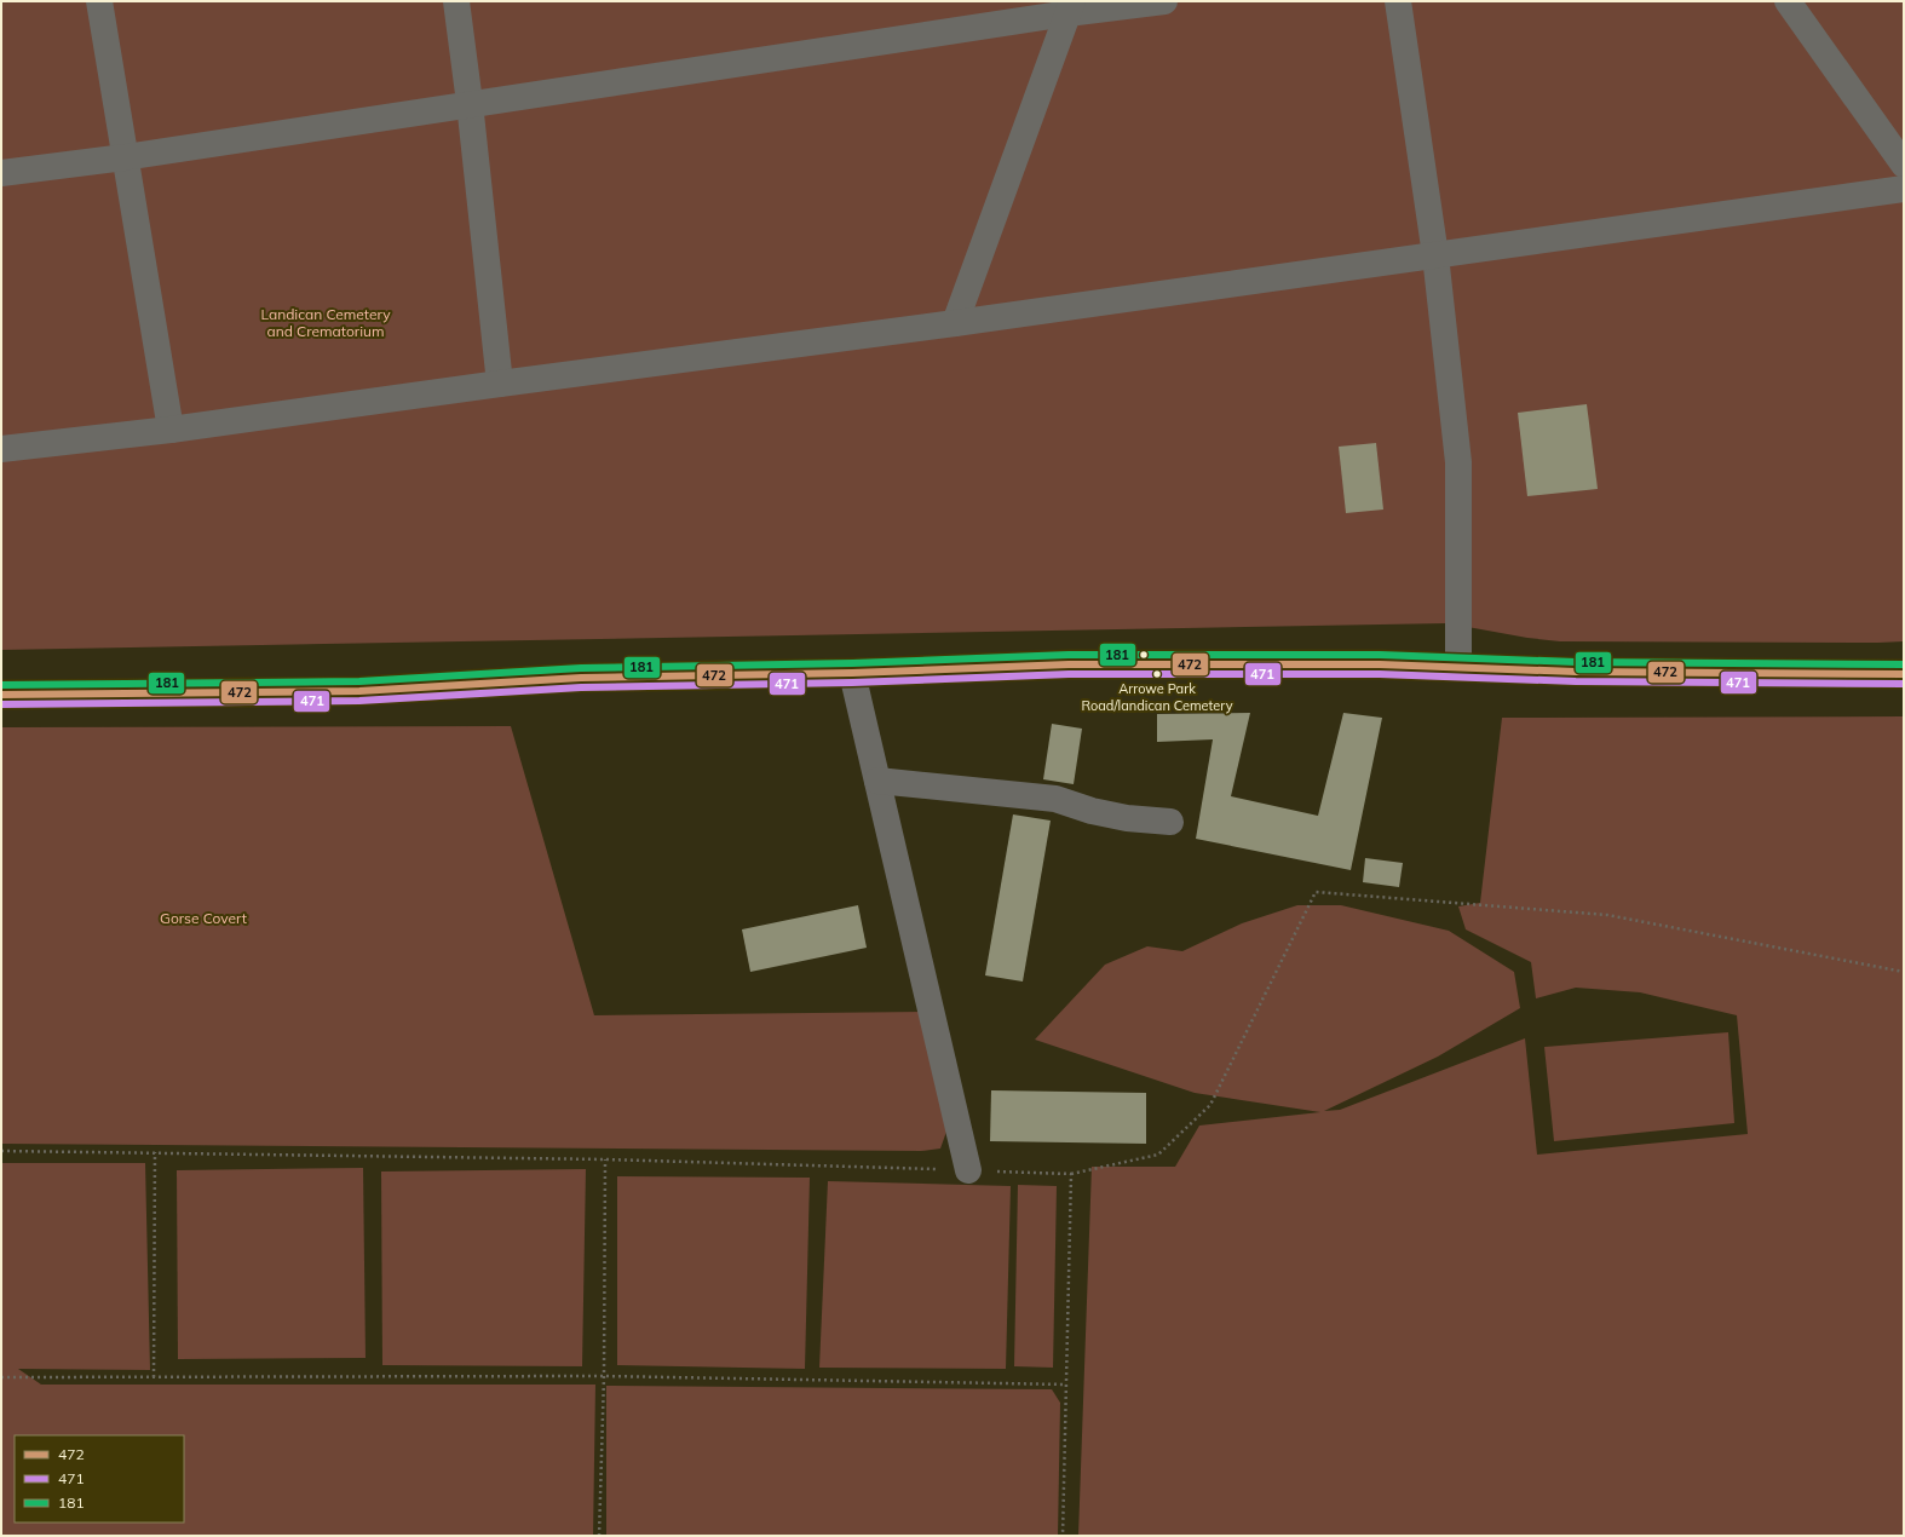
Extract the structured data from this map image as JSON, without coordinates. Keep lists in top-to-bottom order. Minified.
{"parks":["Landican Cemetery and Crematorium","Gorse Covert"],"places":["Arrowe Park Road/landican Cemetery"],"lines":["transit line 181","transit line 472","transit line 471"],"legend":["472","471","181"]}
